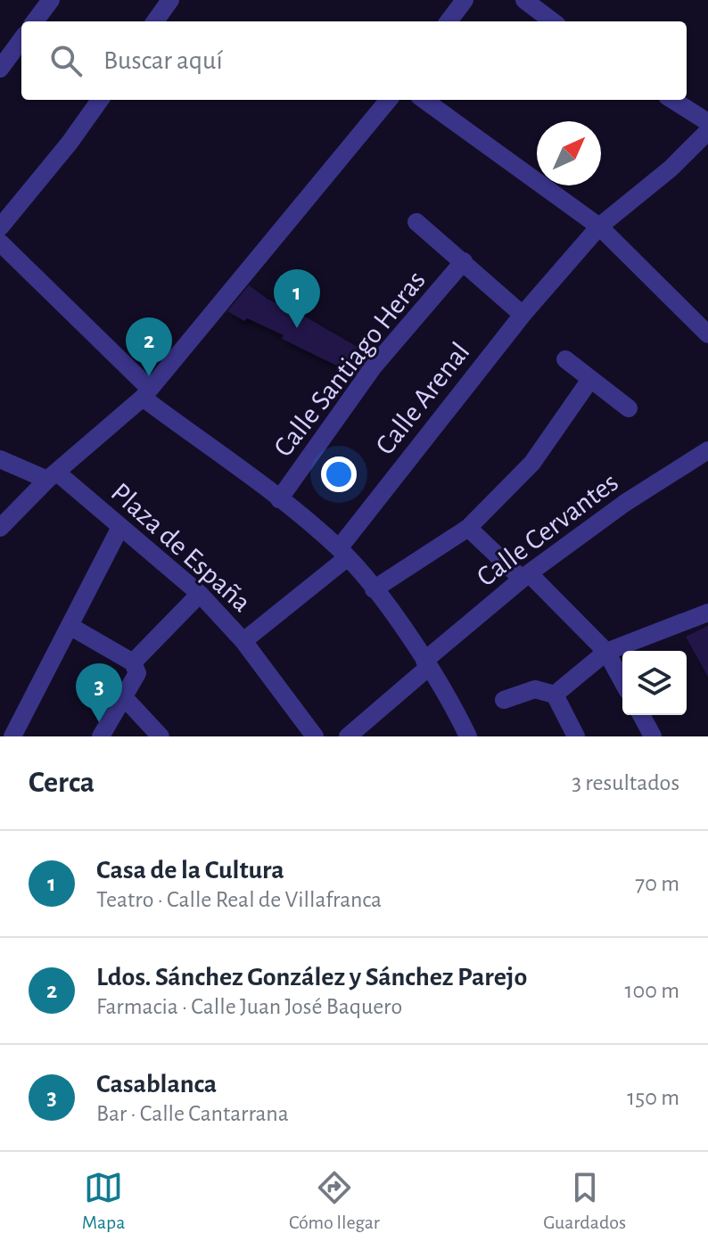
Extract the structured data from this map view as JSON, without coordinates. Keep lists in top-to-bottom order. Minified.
{"streets":{"street":["Calle Santiago Heras","Calle Arenal","Calle Cervantes","Plaza de España"]},"crossings":[["Calle Arenal","Plaza de España"]],"north":"top right","page":{"search":"Buscar aquí","pins":["1","2","3"],"heading":["Cerca","3 resultados"],"list":[{"mark":"1","name":"Casa de la Cultura","note":"Teatro · Calle Real de Villafranca","value":"70 m"},{"mark":"2","name":"Ldos. Sánchez González y Sánchez Parejo","note":"Farmacia · Calle Juan José Baquero","value":"100 m"},{"mark":"3","name":"Casablanca","note":"Bar · Calle Cantarrana","value":"150 m"}],"nav":["Mapa","Cómo llegar","Guardados"]}}
